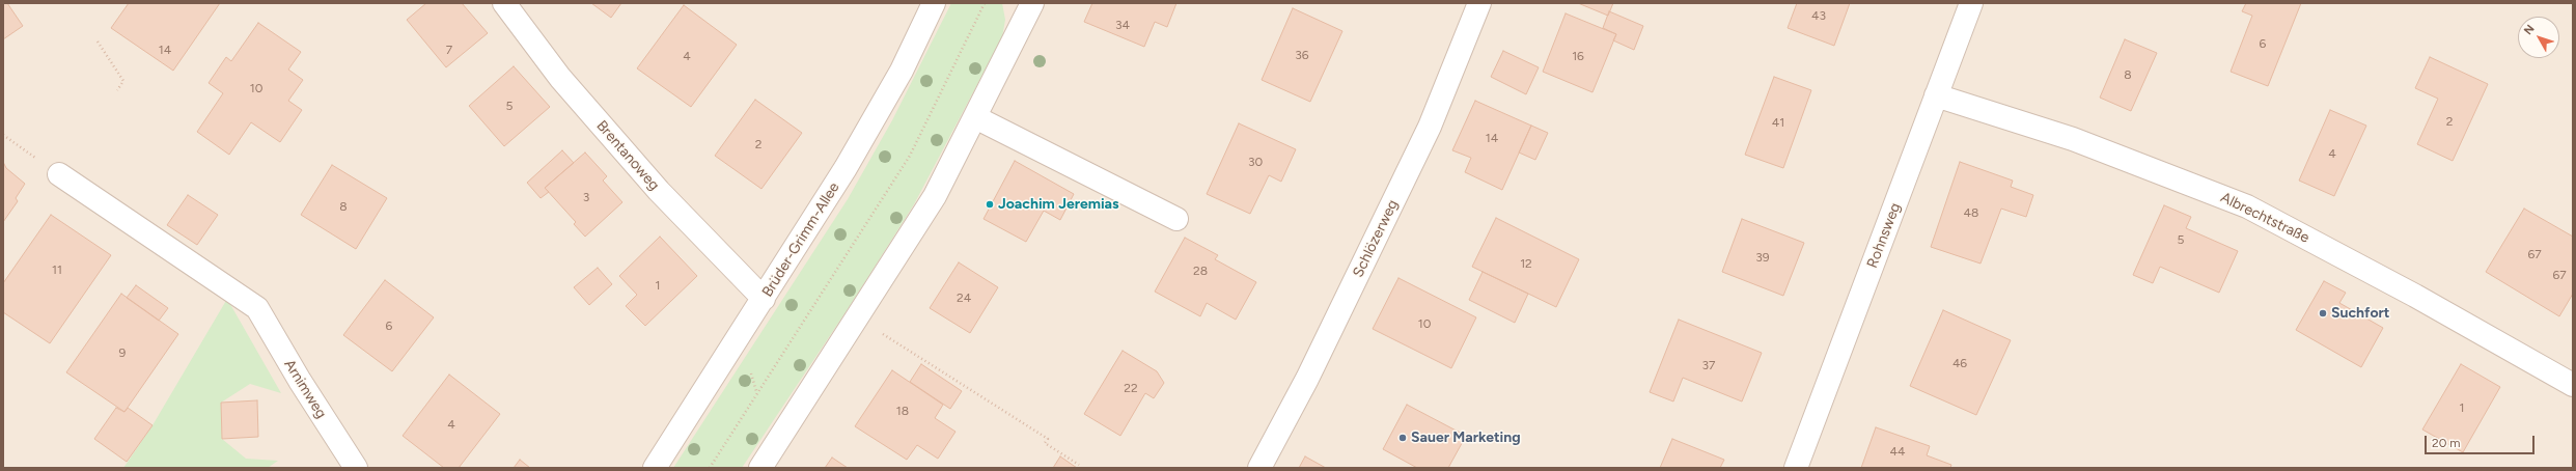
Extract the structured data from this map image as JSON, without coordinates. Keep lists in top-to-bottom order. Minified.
{"streets":{"street":["Brentanoweg","Albrechtstraße","Rohnsweg","Schlözerweg","Brüder-Grimm-Allee","Arnimweg"]},"crossings":[["Brentanoweg","Brüder-Grimm-Allee"],["Albrechtstraße","Rohnsweg"]],"places":["Joachim Jeremias","Suchfort","Sauer Marketing"],"house_numbers":["43","34","6","14","7","36","4","16","8","10","5","2","41","14","2","4","30","3","8","48","5","67","39","12","11","28","67","1","24","10","6","9","46","37","22","1","18","4","44"],"scale_bar":"20 m","north":"top left"}
